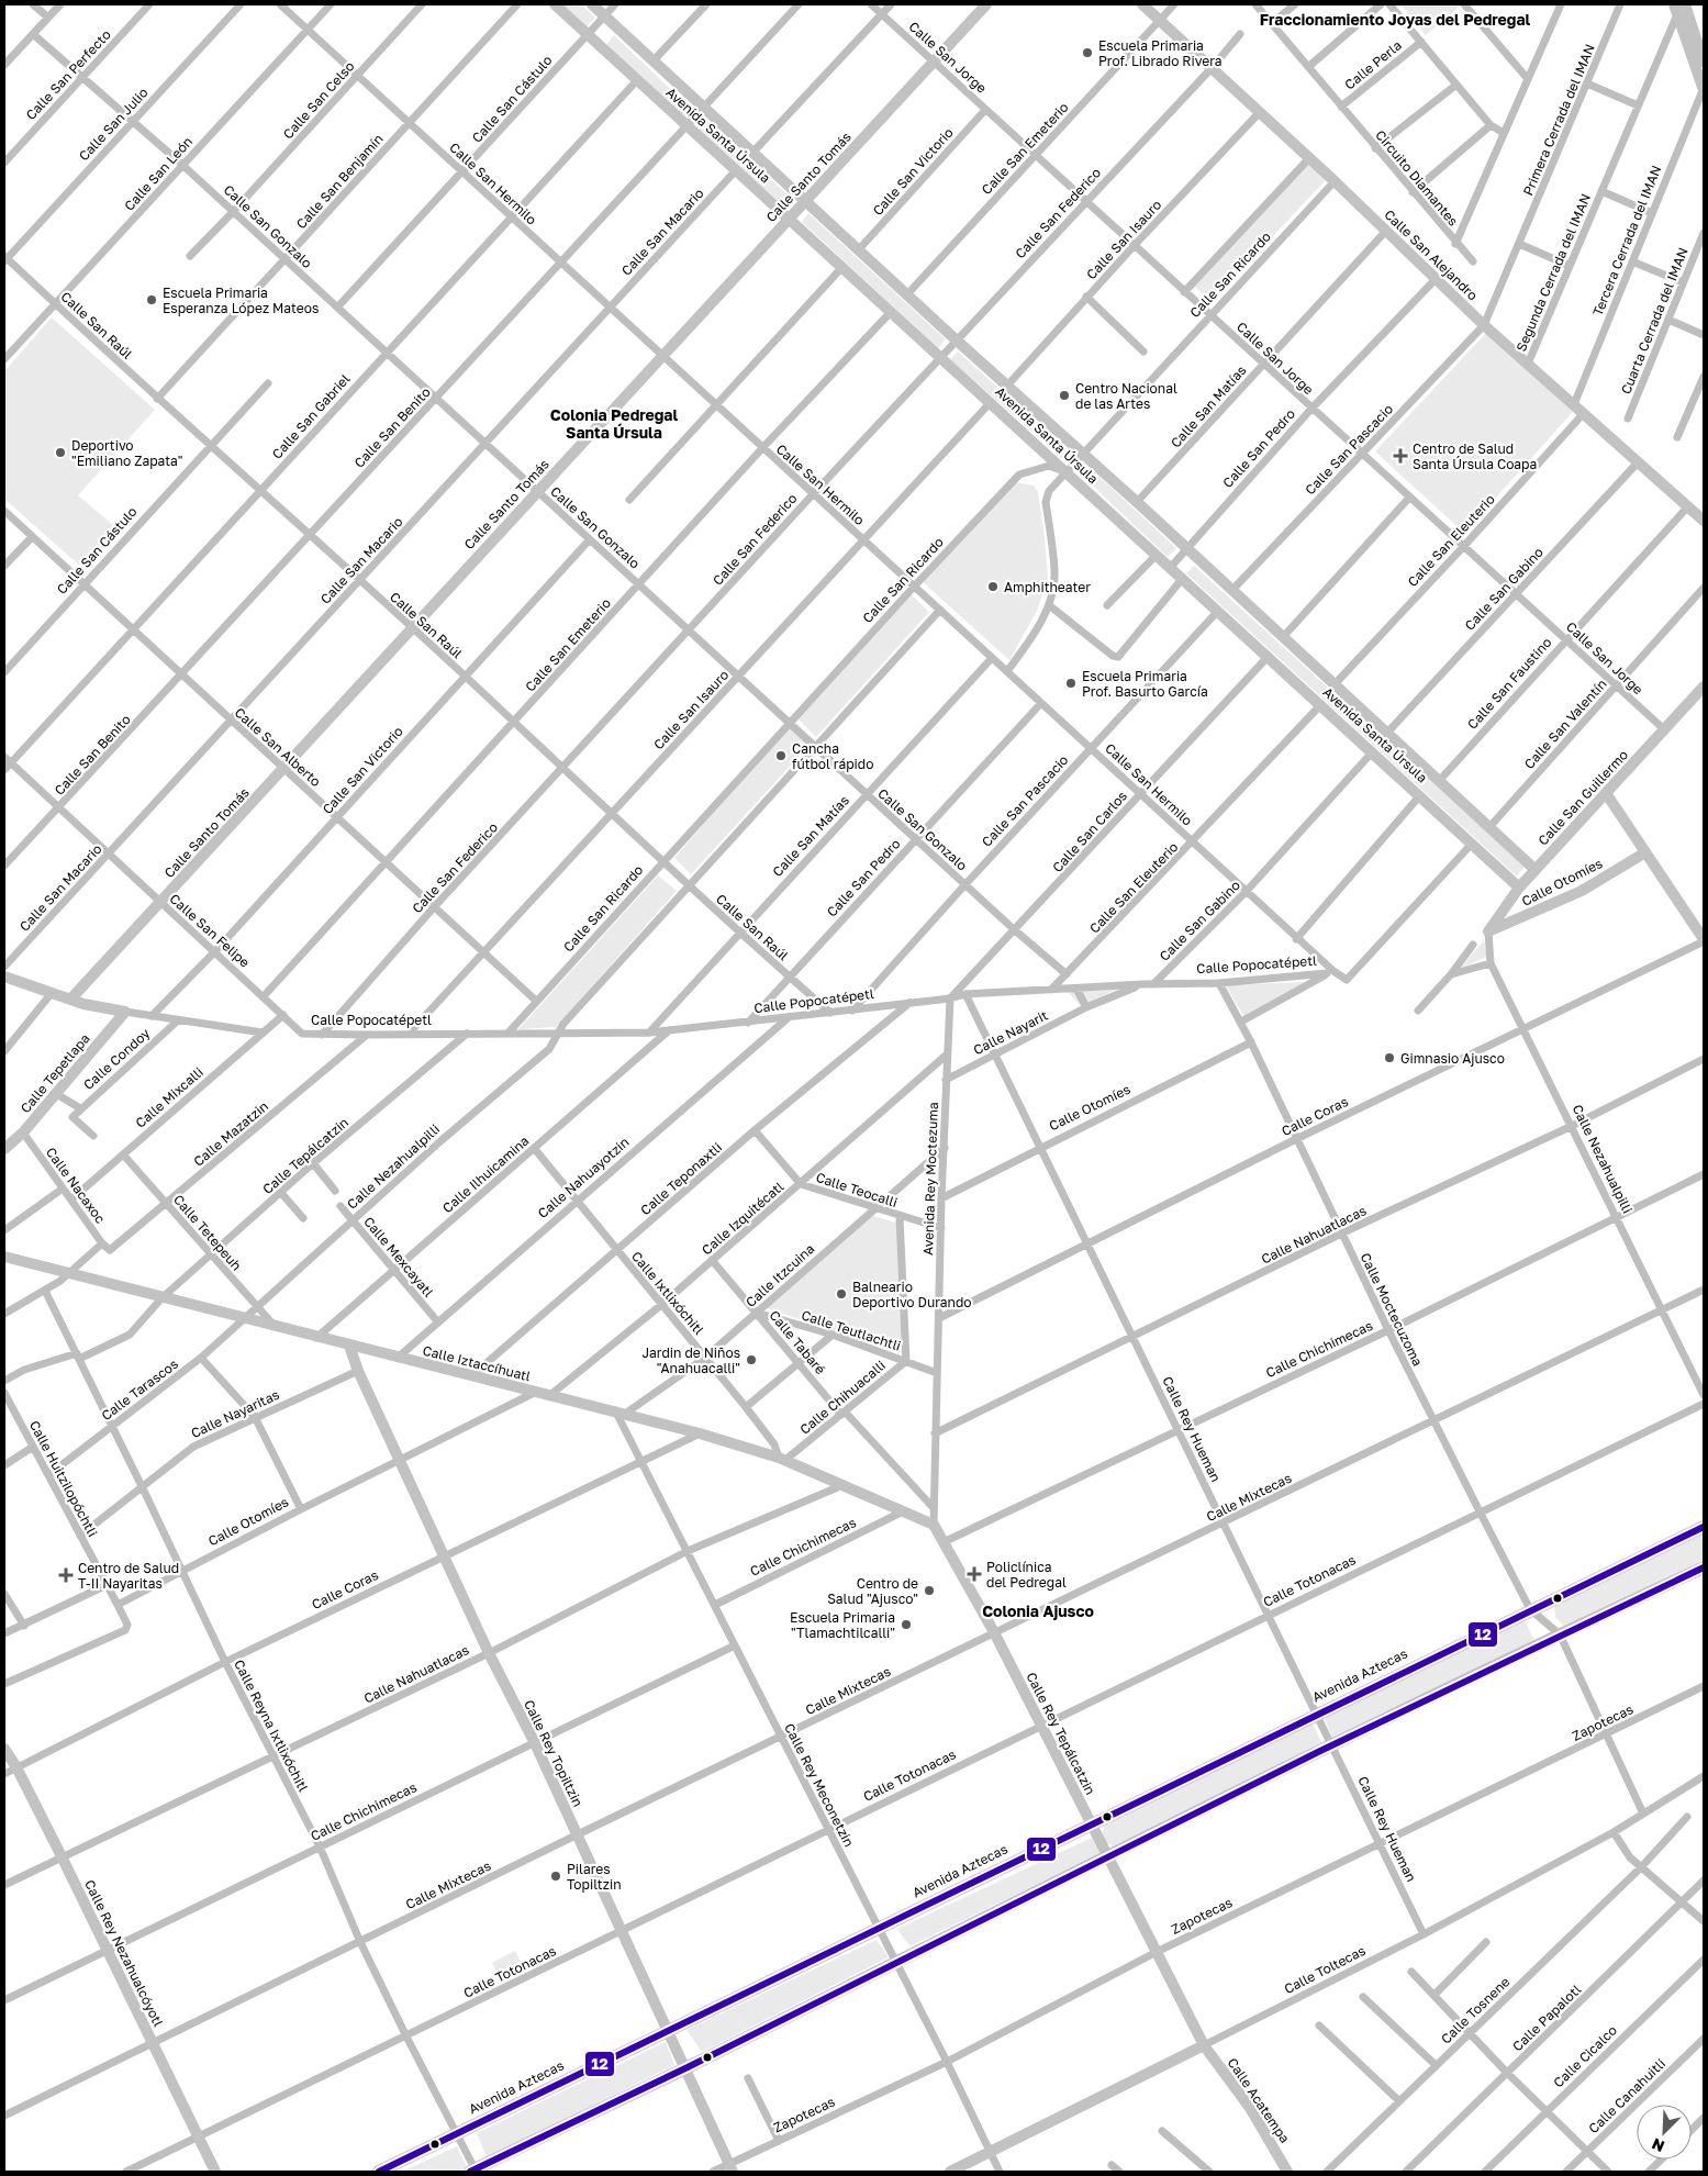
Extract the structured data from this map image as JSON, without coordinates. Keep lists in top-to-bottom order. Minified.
{"streets":{"main road":["Avenida Aztecas"],"street":["Calle San Jorge","Calle Perla","Calle San Perfecto","Calle San Cástulo","Calle San Celso","Primera Cerrada del IMAN","Calle San Julio","Avenida Santa Úrsula","Calle San Emeterio","Calle San Victorio","Calle San León","Calle Santo Tomás","Circuito Diamantes","Calle San Benjamín","Calle San Hermilo","Calle San Federico","Calle San Gonzalo","Calle San Macario","Calle San Isauro","Tercera Cerrada del IMAN","Calle San Alejandro","Segunda Cerrada del IMAN","Calle San Ricardo","Cuarta Cerrada del IMAN","Calle San Raúl","Calle San Matías","Calle San Gabriel","Calle San Benito","Calle San Pedro","Calle San Pascacio","Calle San Eleuterio","Calle San Gabino","Calle San Faustino","Calle San Valentín","Calle San Alberto","Calle San Guillermo","Calle San Carlos","Calle Otomíes","Calle San Felipe","Calle Popocatépetl","Calle Nayarit","Calle Condoy","Calle Tepetlapa","Calle Mixcalli","Calle Coras","Calle Mazatzin","Calle Tepálcatzin","Calle Nezahualpilli","Calle Ilhuicamina","Calle Nahuayotzin","Calle Teponaxtli","Avenida Rey Moctezuma","Calle Nacaxoc","Calle Teocalli","Calle Izquitécatl","Calle Tetepeuh","Calle Nahuatlacas","Calle Mexcayatl","Calle Itzcuina","Calle Ixtlixóchitl","Calle Moctecuzoma","Calle Teutlachtli","Calle Tabaré","Calle Chichimecas","Calle Iztaccíhuatl","Calle Tarascos","Calle Chihuacalli","Calle Nayaritas","Calle Rey Hueman","Calle Huitzilopóchtli","Calle Mixtecas","Calle Totonacas","Zapotecas","Calle Reyna Ixtlixóchitl","Calle Rey Tepálcatzin","Calle Rey Topiltzin","Calle Rey Meconetzin","Calle Rey Nezahualcóyotl","Calle Toltecas","Calle Tosnene","Calle Papalotl","Calle Cicalco","Calle Canahuitli","Calle Acatempa"]},"crossings":[["Calle San Jorge","Calle San Emeterio"],["Calle San Jorge","Calle San Victorio"],["Calle San Jorge","Calle Santo Tomás"],["Calle San Jorge","Calle San Federico"],["Calle San Jorge","Calle San Isauro"],["Calle San Jorge","Calle San Ricardo"],["Calle San Jorge","Calle San Matías"],["Calle San Jorge","Calle San Pedro"],["Calle San Jorge","Calle San Pascacio"],["Calle San Jorge","Calle San Eleuterio"],["Calle San Jorge","Calle San Gabino"],["Calle San Jorge","Calle San Faustino"],["Calle San Jorge","Calle San Valentín"],["Calle San Jorge","Calle San Guillermo"],["Calle Perla","Circuito Diamantes"],["Calle San Perfecto","Calle San Gonzalo"],["Calle San Cástulo","Avenida Santa Úrsula"],["Calle San Cástulo","Calle San Hermilo"],["Calle San Cástulo","Calle San Gonzalo"],["Calle San Cástulo","Calle San Raúl"],["Calle San Cástulo","Calle San Alberto"],["Calle San Celso","Calle San Hermilo"],["Calle San Celso","Calle San Gonzalo"],["Primera Cerrada del IMAN","Calle San Alejandro"],["Primera Cerrada del IMAN","Calle San Pascacio"],["Calle San Julio","Calle San Gonzalo"],["Calle San Julio","Calle San Raúl"],["Avenida Santa Úrsula","Calle San Emeterio"],["Avenida Santa Úrsula","Calle San Victorio"],["Avenida Santa Úrsula","Calle Santo Tomás"],["Avenida Santa Úrsula","Calle San Hermilo"],["Avenida Santa Úrsula","Calle San Federico"],["Avenida Santa Úrsula","Calle San Macario"],["Avenida Santa Úrsula","Calle San Isauro"],["Avenida Santa Úrsula","Calle San Ricardo"],["Avenida Santa Úrsula","Calle San Matías"],["Avenida Santa Úrsula","Calle San Gabriel"],["Avenida Santa Úrsula","Calle San Benito"],["Avenida Santa Úrsula","Calle San Pedro"],["Avenida Santa Úrsula","Calle San Pascacio"],["Avenida Santa Úrsula","Calle San Eleuterio"],["Avenida Santa Úrsula","Calle San Gabino"],["Avenida Santa Úrsula","Calle San Faustino"],["Avenida Santa Úrsula","Calle San Valentín"],["Avenida Santa Úrsula","Calle San Guillermo"],["Avenida Santa Úrsula","Calle San Carlos"],["Calle San Emeterio","Calle San Hermilo"],["Calle San Emeterio","Calle San Gonzalo"],["Calle San Emeterio","Calle San Alejandro"],["Calle San Emeterio","Calle San Raúl"],["Calle San Emeterio","Calle San Alberto"],["Calle San Emeterio","Calle San Felipe"],["Calle San Victorio","Calle San Gonzalo"],["Calle San Victorio","Calle San Raúl"],["Calle San Victorio","Calle San Alberto"],["Calle San Victorio","Calle San Felipe"],["Calle San León","Calle San Hermilo"],["Calle San León","Calle San Gonzalo"],["Calle San León","Calle San Raúl"],["Calle Santo Tomás","Calle San Hermilo"],["Calle Santo Tomás","Calle San Gonzalo"],["Calle Santo Tomás","Calle San Raúl"],["Calle Santo Tomás","Calle San Alberto"],["Calle Santo Tomás","Calle San Felipe"],["Calle San Benjamín","Calle San Hermilo"],["Calle San Benjamín","Calle San Gonzalo"],["Calle San Benjamín","Calle San Raúl"],["Calle San Hermilo","Calle San Federico"],["Calle San Hermilo","Calle San Macario"],["Calle San Hermilo","Calle San Isauro"],["Calle San Hermilo","Calle San Ricardo"],["Calle San Hermilo","Calle San Matías"],["Calle San Hermilo","Calle San Gabriel"],["Calle San Hermilo","Calle San Benito"],["Calle San Hermilo","Calle San Pedro"],["Calle San Hermilo","Calle San Pascacio"],["Calle San Hermilo","Calle San Eleuterio"],["Calle San Hermilo","Calle San Gabino"],["Calle San Hermilo","Calle San Carlos"],["Calle San Hermilo","Calle Popocatépetl"],["Calle San Federico","Calle San Gonzalo"],["Calle San Federico","Calle San Alejandro"],["Calle San Federico","Calle San Raúl"],["Calle San Federico","Calle San Alberto"],["Calle San Federico","Calle Popocatépetl"],["Calle San Gonzalo","Calle San Macario"],["Calle San Gonzalo","Calle San Isauro"],["Calle San Gonzalo","Calle San Ricardo"],["Calle San Gonzalo","Calle San Matías"],["Calle San Gonzalo","Calle San Gabriel"],["Calle San Gonzalo","Calle San Benito"],["Calle San Gonzalo","Calle San Pedro"],["Calle San Gonzalo","Calle San Pascacio"],["Calle San Gonzalo","Calle San Eleuterio"],["Calle San Gonzalo","Calle San Carlos"],["Calle San Macario","Calle San Raúl"],["Calle San Macario","Calle San Alberto"],["Calle San Macario","Calle San Felipe"],["Calle San Isauro","Calle San Alejandro"],["Calle San Isauro","Calle San Raúl"],["Calle San Isauro","Calle San Alberto"],["Calle San Isauro","Calle Popocatépetl"],["Tercera Cerrada del IMAN","Calle San Alejandro"],["Tercera Cerrada del IMAN","Segunda Cerrada del IMAN"],["Calle San Alejandro","Segunda Cerrada del IMAN"],["Calle San Alejandro","Calle San Ricardo"],["Calle San Alejandro","Calle San Matías"],["Calle San Alejandro","Calle San Pedro"],["Calle San Alejandro","Calle San Pascacio"],["Calle San Alejandro","Calle San Eleuterio"],["Calle San Alejandro","Calle San Gabino"],["Calle San Alejandro","Calle San Faustino"],["Calle San Ricardo","Calle San Raúl"],["Calle San Ricardo","Calle San Alberto"],["Calle San Ricardo","Calle Popocatépetl"],["Calle San Raúl","Calle San Matías"],["Calle San Raúl","Calle San Gabriel"],["Calle San Raúl","Calle San Benito"],["Calle San Raúl","Calle San Pedro"],["Calle San Raúl","Calle Popocatépetl"],["Calle San Matías","Calle Popocatépetl"],["Calle San Gabriel","Calle San Alberto"],["Calle San Gabriel","Calle San Felipe"],["Calle San Benito","Calle San Alberto"],["Calle San Benito","Calle San Felipe"],["Calle San Pedro","Calle Popocatépetl"],["Calle San Pascacio","Calle Popocatépetl"],["Calle San Eleuterio","Calle Popocatépetl"],["Calle San Gabino","Calle Popocatépetl"],["Calle San Guillermo","Calle Otomíes"],["Calle San Guillermo","Calle Nezahualpilli"],["Calle San Carlos","Calle Popocatépetl"],["Calle San Carlos","Avenida Rey Moctezuma"],["Calle Otomíes","Calle Nezahualpilli"],["Calle Otomíes","Avenida Rey Moctezuma"],["Calle Otomíes","Calle Moctecuzoma"],["Calle Otomíes","Calle Iztaccíhuatl"],["Calle Otomíes","Calle Rey Hueman"],["Calle Otomíes","Calle Huitzilopóchtli"],["Calle Otomíes","Calle Reyna Ixtlixóchitl"],["Calle Otomíes","Calle Rey Topiltzin"],["Calle San Felipe","Calle Popocatépetl"],["Calle San Felipe","Calle Mixcalli"],["Calle Popocatépetl","Calle Nayarit"],["Calle Popocatépetl","Calle Mazatzin"],["Calle Popocatépetl","Calle Tepálcatzin"],["Calle Popocatépetl","Calle Nezahualpilli"],["Calle Popocatépetl","Calle Ilhuicamina"],["Calle Popocatépetl","Calle Nahuayotzin"],["Calle Popocatépetl","Calle Teponaxtli"],["Calle Popocatépetl","Avenida Rey Moctezuma"],["Calle Popocatépetl","Calle Moctecuzoma"],["Calle Popocatépetl","Calle Rey Hueman"],["Calle Nayarit","Avenida Rey Moctezuma"],["Calle Nayarit","Calle Rey Hueman"],["Calle Tepetlapa","Calle Nacaxoc"],["Calle Mixcalli","Calle Nacaxoc"],["Calle Mixcalli","Calle Tetepeuh"],["Calle Coras","Calle Nezahualpilli"],["Calle Coras","Avenida Rey Moctezuma"],["Calle Coras","Calle Moctecuzoma"],["Calle Coras","Calle Iztaccíhuatl"],["Calle Coras","Calle Rey Hueman"],["Calle Coras","Calle Reyna Ixtlixóchitl"],["Calle Coras","Calle Rey Topiltzin"],["Calle Coras","Calle Rey Meconetzin"],["Calle Coras","Calle Rey Nezahualcóyotl"],["Calle Mazatzin","Calle Nacaxoc"],["Calle Mazatzin","Calle Tetepeuh"],["Calle Tepálcatzin","Calle Tetepeuh"],["Calle Tepálcatzin","Calle Iztaccíhuatl"],["Calle Tepálcatzin","Calle Reyna Ixtlixóchitl"],["Calle Nezahualpilli","Calle Tetepeuh"],["Calle Nezahualpilli","Calle Nahuatlacas"],["Calle Nezahualpilli","Calle Mexcayatl"],["Calle Nezahualpilli","Calle Chichimecas"],["Calle Nezahualpilli","Calle Iztaccíhuatl"],["Calle Nezahualpilli","Calle Tarascos"],["Calle Nezahualpilli","Calle Mixtecas"],["Calle Ilhuicamina","Calle Mexcayatl"],["Calle Ilhuicamina","Calle Ixtlixóchitl"],["Calle Ilhuicamina","Calle Iztaccíhuatl"],["Calle Nahuayotzin","Calle Mexcayatl"],["Calle Nahuayotzin","Calle Ixtlixóchitl"],["Calle Nahuayotzin","Calle Iztaccíhuatl"],["Calle Teponaxtli","Calle Teocalli"],["Calle Teponaxtli","Calle Ixtlixóchitl"],["Calle Teponaxtli","Calle Iztaccíhuatl"],["Avenida Rey Moctezuma","Calle Teocalli"],["Avenida Rey Moctezuma","Calle Izquitécatl"],["Avenida Rey Moctezuma","Calle Nahuatlacas"],["Avenida Rey Moctezuma","Calle Itzcuina"],["Avenida Rey Moctezuma","Calle Teutlachtli"],["Avenida Rey Moctezuma","Calle Tabaré"],["Avenida Rey Moctezuma","Calle Iztaccíhuatl"],["Avenida Rey Moctezuma","Calle Rey Tepálcatzin"],["Calle Teocalli","Calle Izquitécatl"],["Calle Teocalli","Calle Itzcuina"],["Calle Teocalli","Calle Chihuacalli"],["Calle Izquitécatl","Calle Ixtlixóchitl"],["Calle Izquitécatl","Calle Tabaré"],["Calle Izquitécatl","Calle Iztaccíhuatl"],["Calle Tetepeuh","Calle Iztaccíhuatl"],["Calle Nahuatlacas","Calle Moctecuzoma"],["Calle Nahuatlacas","Calle Iztaccíhuatl"],["Calle Nahuatlacas","Calle Rey Hueman"],["Calle Nahuatlacas","Calle Reyna Ixtlixóchitl"],["Calle Nahuatlacas","Calle Rey Topiltzin"],["Calle Nahuatlacas","Calle Rey Meconetzin"],["Calle Nahuatlacas","Calle Rey Nezahualcóyotl"],["Calle Itzcuina","Calle Ixtlixóchitl"],["Calle Itzcuina","Calle Teutlachtli"],["Calle Itzcuina","Calle Tabaré"],["Calle Itzcuina","Calle Iztaccíhuatl"],["Calle Itzcuina","Calle Rey Meconetzin"],["Calle Ixtlixóchitl","Calle Iztaccíhuatl"],["Calle Ixtlixóchitl","Calle Chihuacalli"],["Calle Moctecuzoma","Calle Chichimecas"],["Calle Moctecuzoma","Calle Mixtecas"],["Calle Moctecuzoma","Calle Totonacas"],["Calle Moctecuzoma","Avenida Aztecas"],["Calle Teutlachtli","Calle Tabaré"],["Calle Teutlachtli","Calle Chihuacalli"],["Calle Tabaré","Calle Chihuacalli"],["Calle Chichimecas","Calle Iztaccíhuatl"],["Calle Chichimecas","Calle Rey Hueman"],["Calle Chichimecas","Calle Reyna Ixtlixóchitl"],["Calle Chichimecas","Calle Rey Tepálcatzin"],["Calle Chichimecas","Calle Rey Topiltzin"],["Calle Chichimecas","Calle Rey Meconetzin"],["Calle Chichimecas","Calle Rey Nezahualcóyotl"],["Calle Iztaccíhuatl","Calle Tarascos"],["Calle Iztaccíhuatl","Calle Chihuacalli"],["Calle Iztaccíhuatl","Calle Rey Tepálcatzin"],["Calle Iztaccíhuatl","Calle Rey Topiltzin"],["Calle Iztaccíhuatl","Calle Rey Meconetzin"],["Calle Tarascos","Calle Huitzilopóchtli"],["Calle Tarascos","Calle Reyna Ixtlixóchitl"],["Calle Nayaritas","Calle Huitzilopóchtli"],["Calle Nayaritas","Calle Reyna Ixtlixóchitl"],["Calle Nayaritas","Calle Rey Topiltzin"],["Calle Rey Hueman","Calle Mixtecas"],["Calle Rey Hueman","Calle Totonacas"],["Calle Rey Hueman","Avenida Aztecas"],["Calle Rey Hueman","Zapotecas"],["Calle Rey Hueman","Calle Toltecas"],["Calle Mixtecas","Calle Reyna Ixtlixóchitl"],["Calle Mixtecas","Calle Rey Tepálcatzin"],["Calle Mixtecas","Calle Rey Topiltzin"],["Calle Mixtecas","Calle Rey Meconetzin"],["Calle Mixtecas","Calle Rey Nezahualcóyotl"],["Calle Totonacas","Calle Reyna Ixtlixóchitl"],["Calle Totonacas","Calle Rey Tepálcatzin"],["Calle Totonacas","Calle Rey Topiltzin"],["Calle Totonacas","Calle Rey Meconetzin"],["Calle Totonacas","Calle Rey Nezahualcóyotl"],["Avenida Aztecas","Calle Reyna Ixtlixóchitl"],["Avenida Aztecas","Calle Rey Tepálcatzin"],["Avenida Aztecas","Calle Rey Topiltzin"],["Avenida Aztecas","Calle Rey Meconetzin"],["Zapotecas","Calle Rey Tepálcatzin"],["Zapotecas","Calle Rey Topiltzin"],["Zapotecas","Calle Rey Meconetzin"],["Calle Rey Tepálcatzin","Calle Toltecas"],["Calle Rey Tepálcatzin","Calle Acatempa"],["Calle Rey Meconetzin","Calle Toltecas"],["Calle Toltecas","Calle Acatempa"]],"districts":["Fraccionamiento Joyas del Pedregal","Colonia Pedregal Santa Úrsula","Colonia Ajusco"],"places":{"other":["Escuela Primaria Prof. Librado Rivera","Escuela Primaria Esperanza López Mateos","Centro Nacional de las Artes","Deportivo \"Emiliano Zapata\"","Amphitheater","Escuela Primaria Prof. Basurto García","Cancha fútbol rápido","Gimnasio Ajusco","Balneario Deportivo Durando","Jardin de Niños \"Anahuacalli\"","Centro de Salud \"Ajusco\"","Escuela Primaria \"Tlamachtilcalli\"","Pilares Topiltzin"],"health":["Centro de Salud Santa Úrsula Coapa","Policlínica del Pedregal","Centro de Salud T-II Nayaritas"]},"lines":["transit line 12"],"north":"bottom left"}
